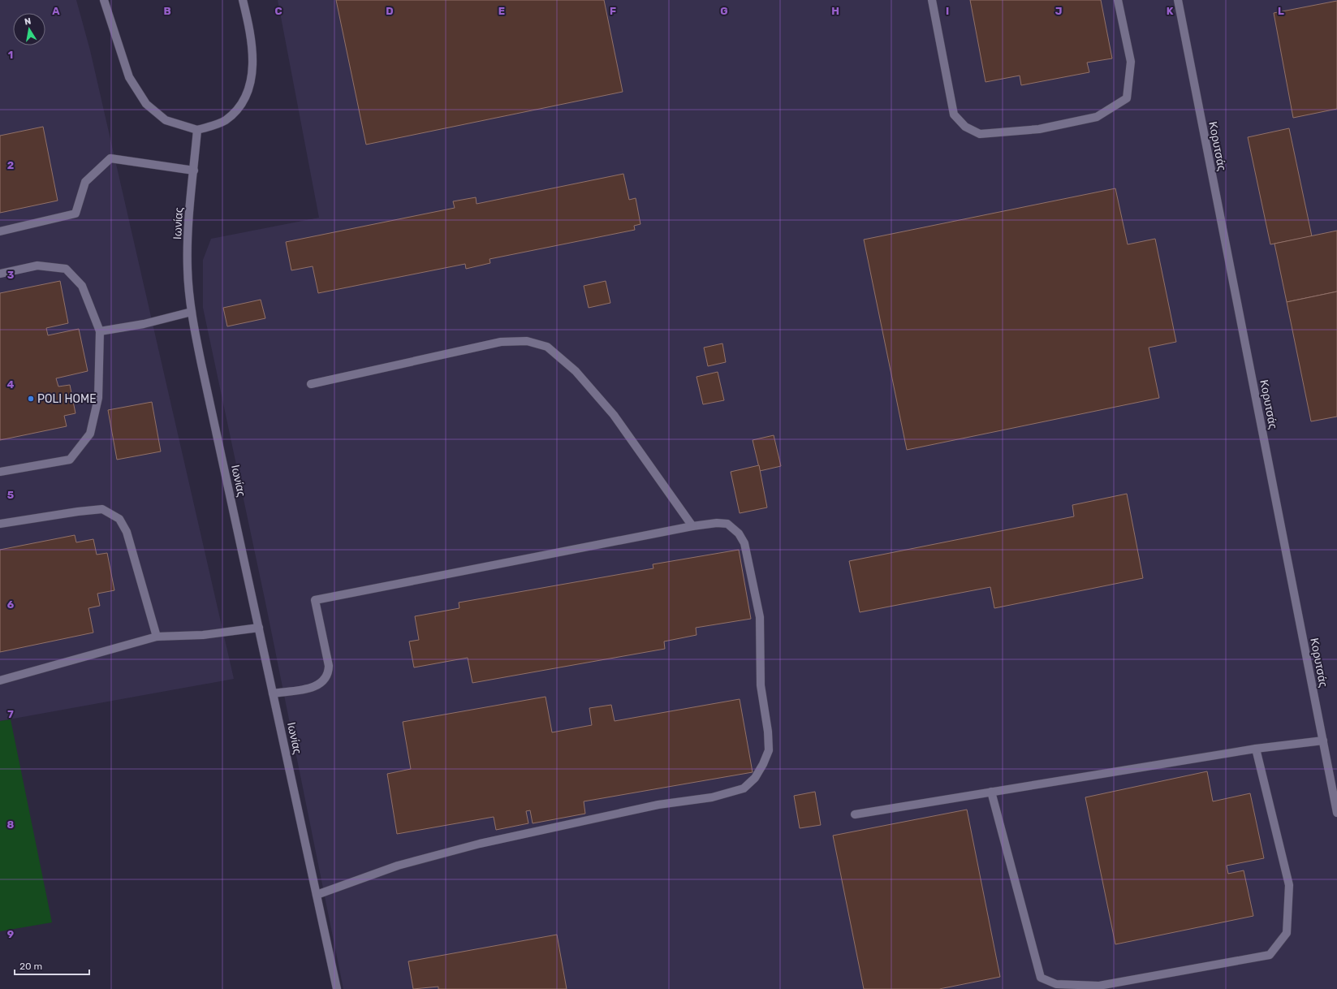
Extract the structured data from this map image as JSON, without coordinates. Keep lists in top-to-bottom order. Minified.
{"streets":{"street":["Κορυτσάς","Ιωνίας"]},"places":["POLI HOME"],"scale_bar":"20 m","north":"top","grid":{"columns":["A","B","C","D","E","F","G","H","I","J","K","L"],"rows":["1","2","3","4","5","6","7","8","9"]}}
